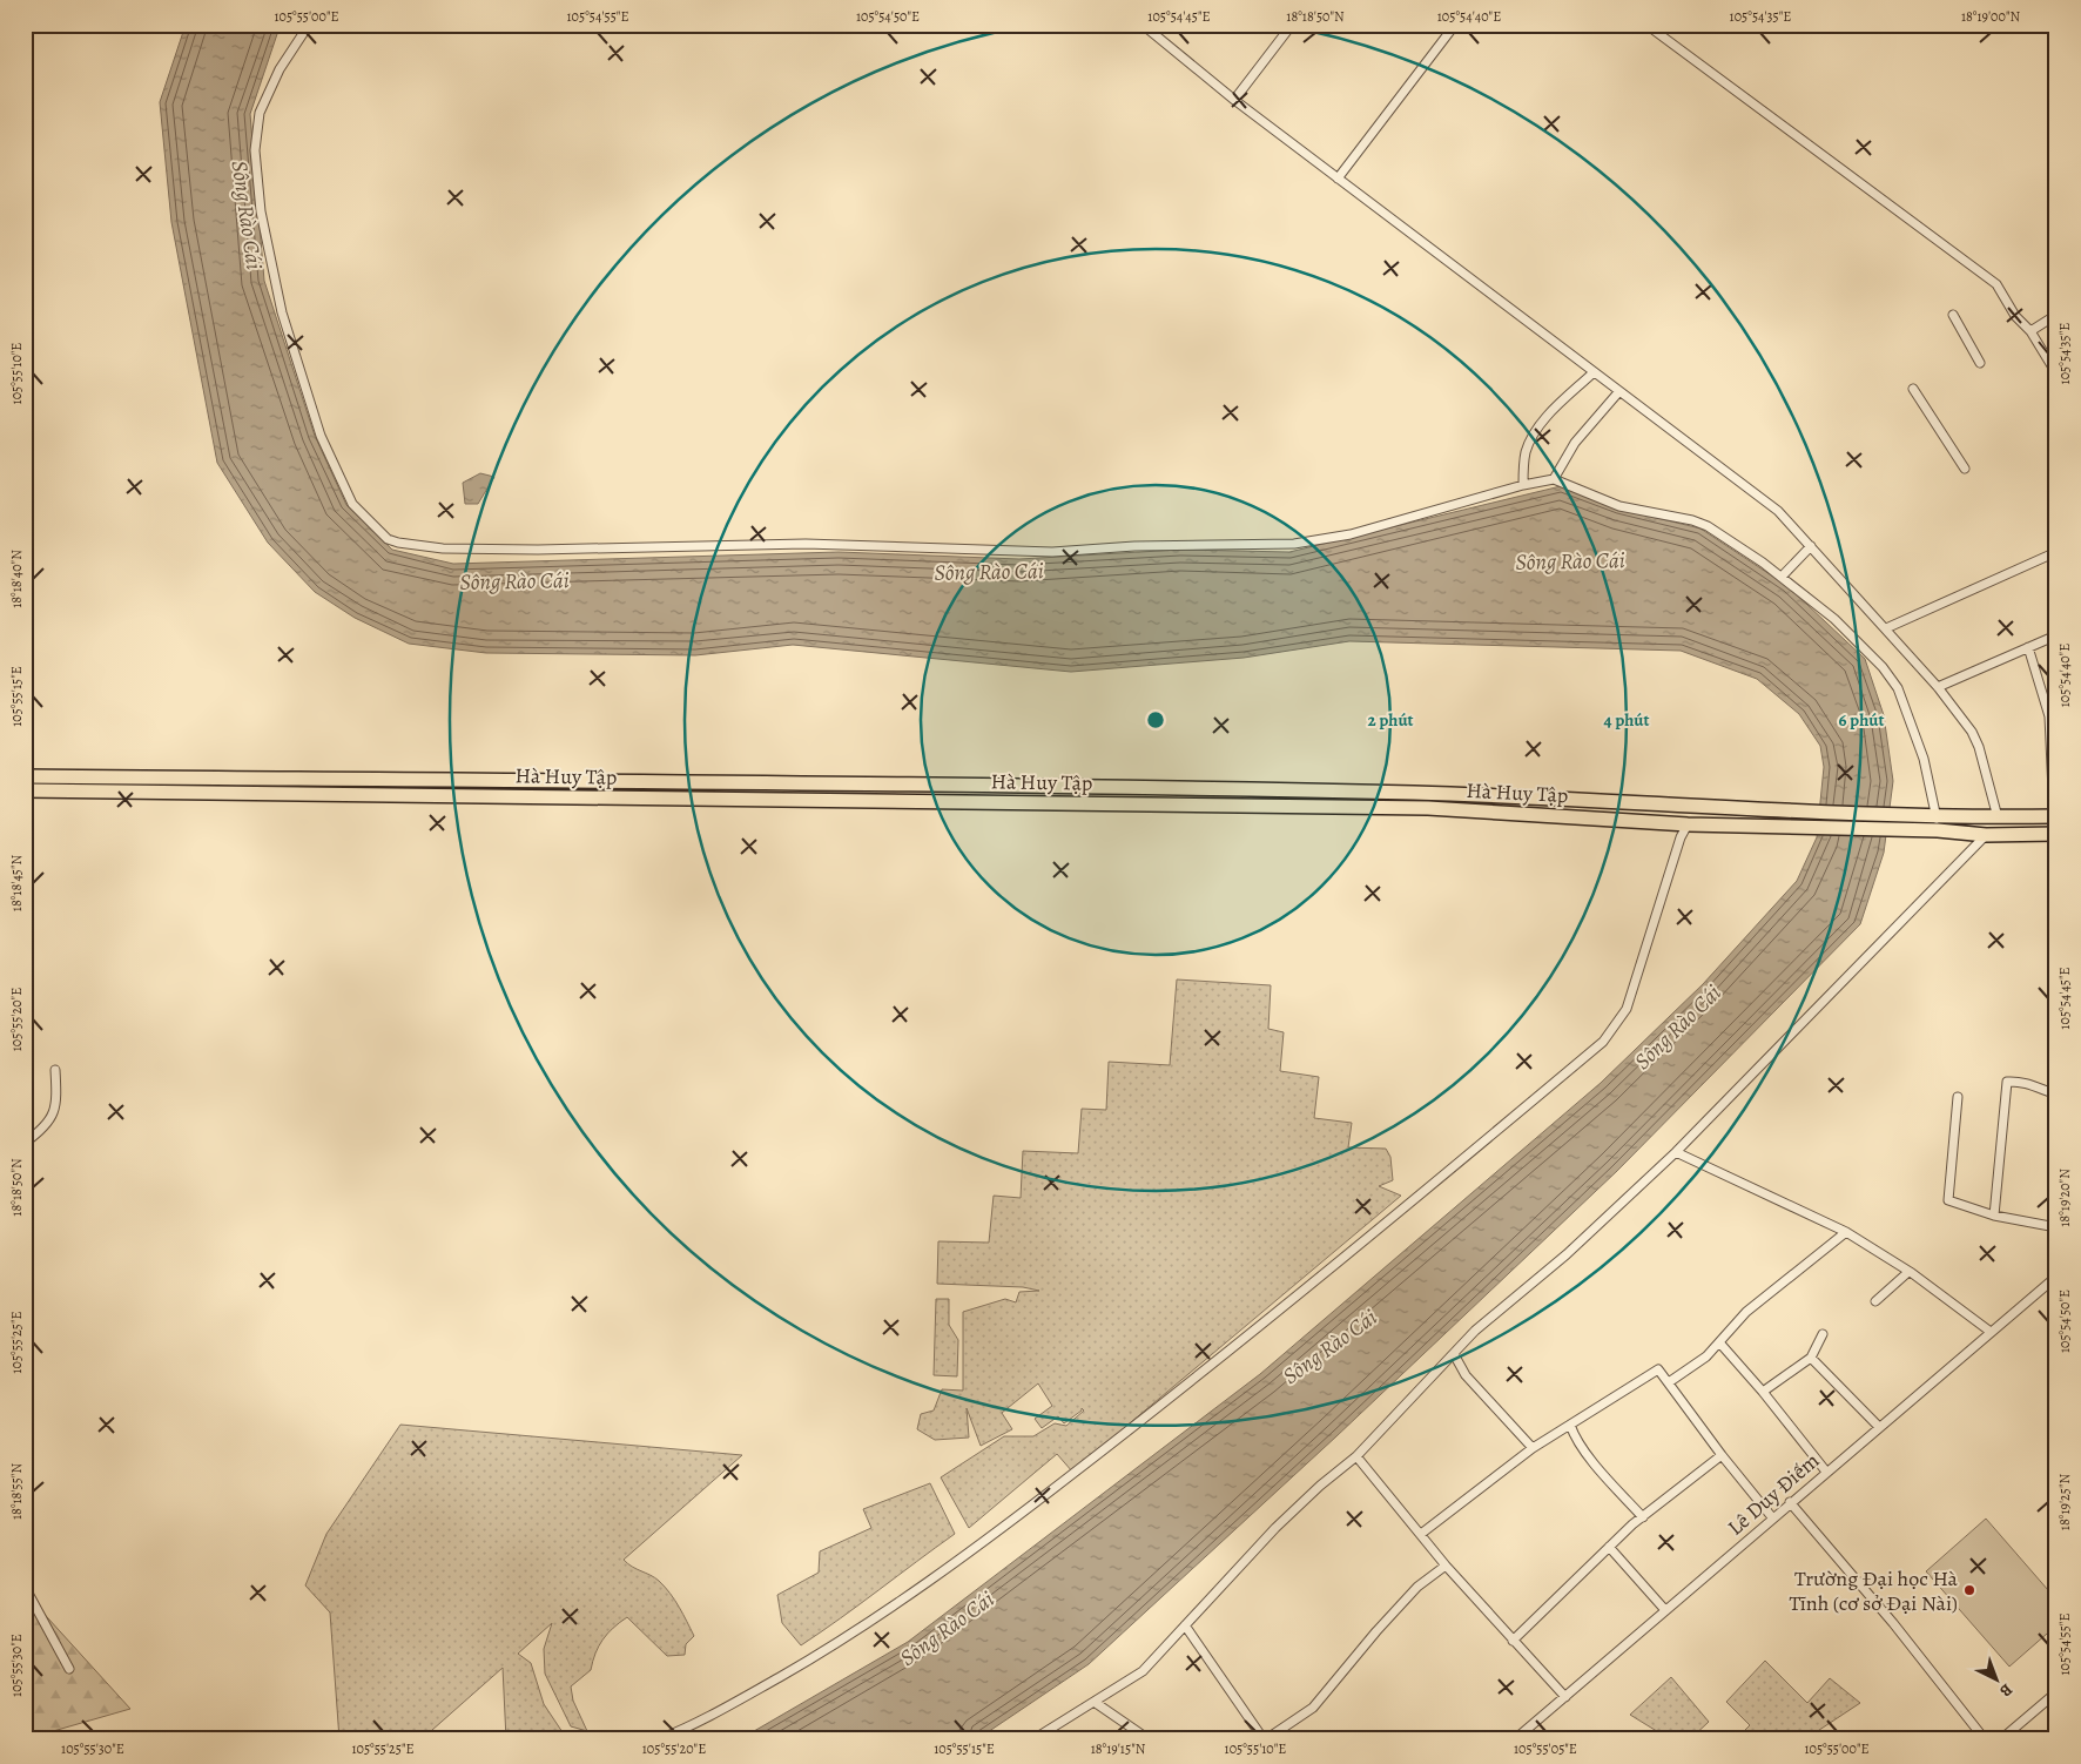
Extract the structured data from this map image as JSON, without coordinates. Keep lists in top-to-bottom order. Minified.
{"streets":{"main road":["Hà Huy Tập"],"street":["Lê Duy Điếm"]},"water":["Sông Rào Cái"],"places":["Trường Đại học Hà Tĩnh (cơ sở Đại Nài)"],"north":"bottom right","coordinates":["105°55'00\"E","105°54'55\"E","105°54'50\"E","105°54'45\"E","18°18'50\"N","105°54'40\"E","105°54'35\"E","18°19'00\"N","105°55'10\"E","18°18'40\"N","105°55'15\"E","18°18'45\"N","105°55'20\"E","18°19'20\"N","105°55'25\"E","18°18'55\"N","18°19'25\"N","105°55'30\"E","18°19'15\"N","105°55'05\"E"],"rings":["2 phút","4 phút","6 phút"]}
